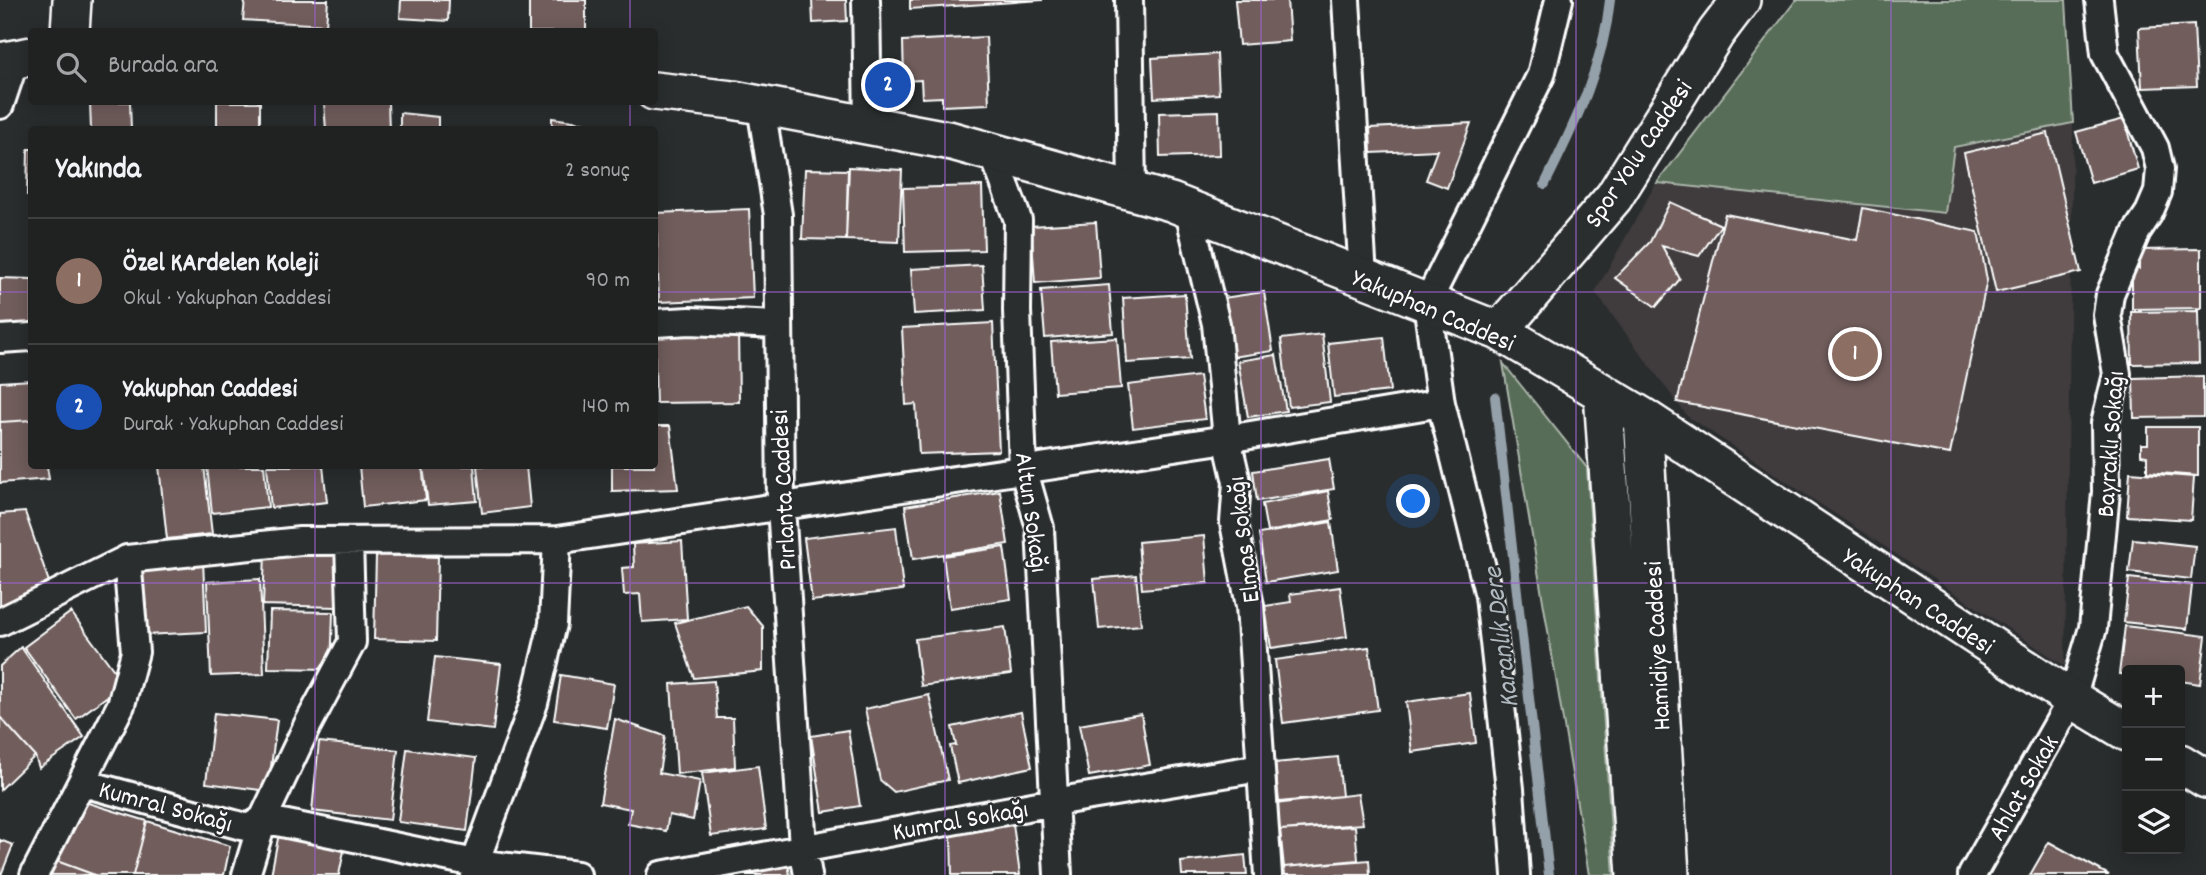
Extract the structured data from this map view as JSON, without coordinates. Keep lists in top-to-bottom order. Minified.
{"streets":{"street":["Spor Yolu Caddesi","Yakuphan Caddesi","Bayraklı Sokağı","Pırlanta Caddesi","Altun Sokağı","Elmas Sokağı","Hamidiye Caddesi","Ahlat Sokak","Kumral Sokağı"]},"crossings":[["Spor Yolu Caddesi","Yakuphan Caddesi"],["Yakuphan Caddesi","Bayraklı Sokağı"],["Yakuphan Caddesi","Pırlanta Caddesi"],["Yakuphan Caddesi","Altun Sokağı"],["Yakuphan Caddesi","Elmas Sokağı"],["Yakuphan Caddesi","Hamidiye Caddesi"],["Yakuphan Caddesi","Ahlat Sokak"],["Bayraklı Sokağı","Ahlat Sokak"],["Pırlanta Caddesi","Kumral Sokağı"],["Altun Sokağı","Kumral Sokağı"],["Elmas Sokağı","Kumral Sokağı"]],"water":["Karanlık Dere"],"page":{"search":"Burada ara","pins":["2","1"],"heading":["Yakında","2 sonuç"],"list":[{"mark":"1","name":"Özel KArdelen Koleji","note":"Okul · Yakuphan Caddesi","value":"90 m"},{"mark":"2","name":"Yakuphan Caddesi","note":"Durak · Yakuphan Caddesi","value":"140 m"}],"map_buttons":["+","−"]}}
